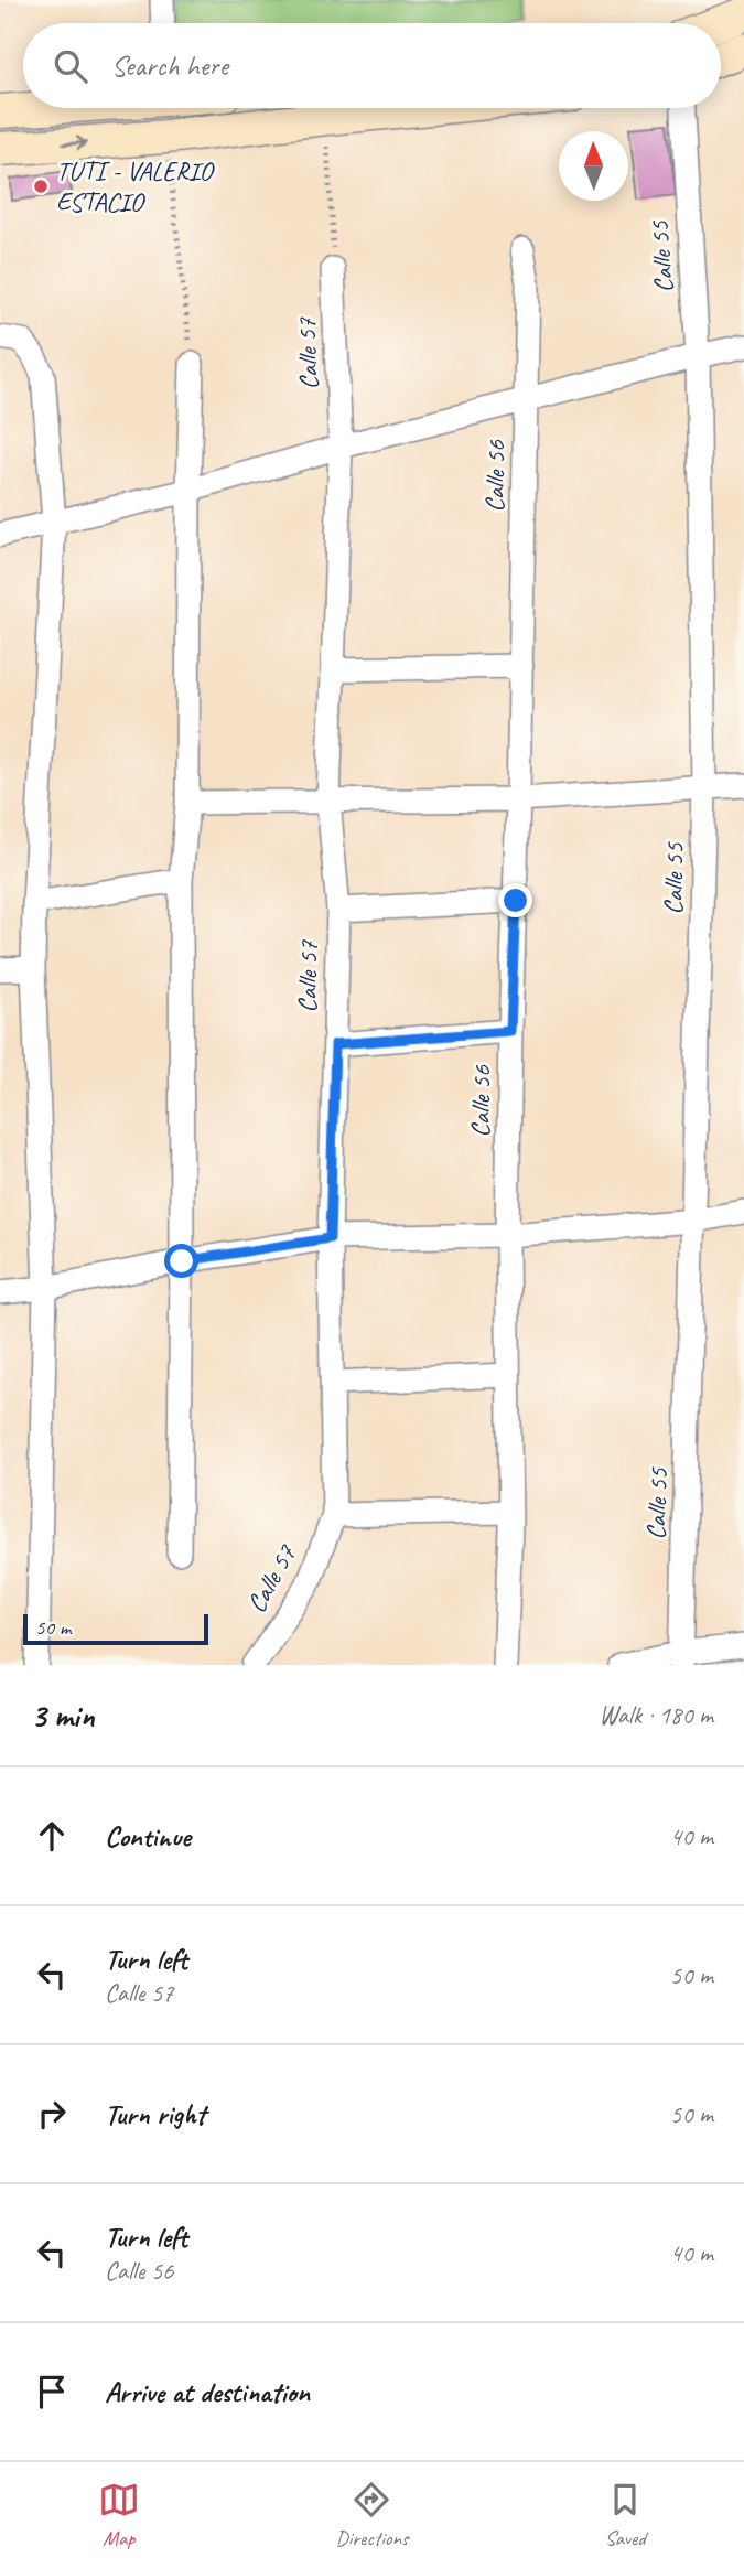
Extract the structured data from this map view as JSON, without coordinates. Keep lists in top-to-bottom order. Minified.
{"streets":{"street":["Calle 55","Calle 57","Calle 56"]},"places":["TUTI - VALERIO ESTACIO"],"scale_bar":"50 m","north":"top","page":{"search":"Search here","scale":"50 m","heading":["3 min","Walk · 180 m"],"list":[["Continue","40 m"],["Turn left","Calle 57","50 m"],["Turn right","50 m"],["Turn left","Calle 56","40 m"],"Arrive at destination"],"nav":["Map","Directions","Saved"]}}
